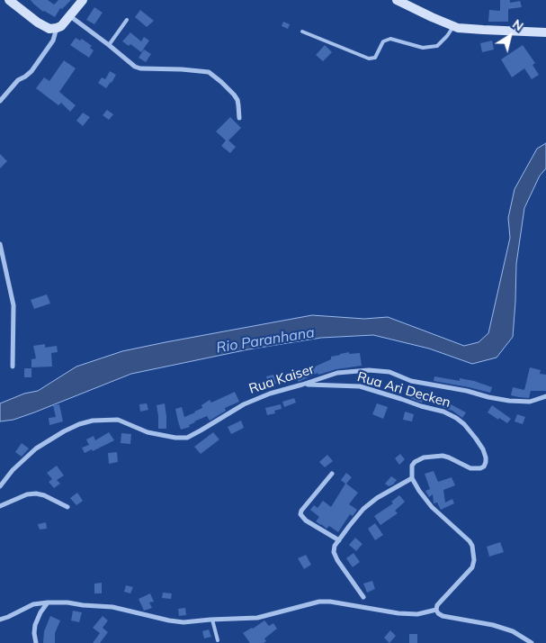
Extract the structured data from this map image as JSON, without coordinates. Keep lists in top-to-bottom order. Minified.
{"streets":{"street":["Rua Kaiser","Rua Ari Decken"]},"crossings":[["Rua Kaiser","Rua Ari Decken"]],"water":["Rio Paranhana"],"north":"top right"}
